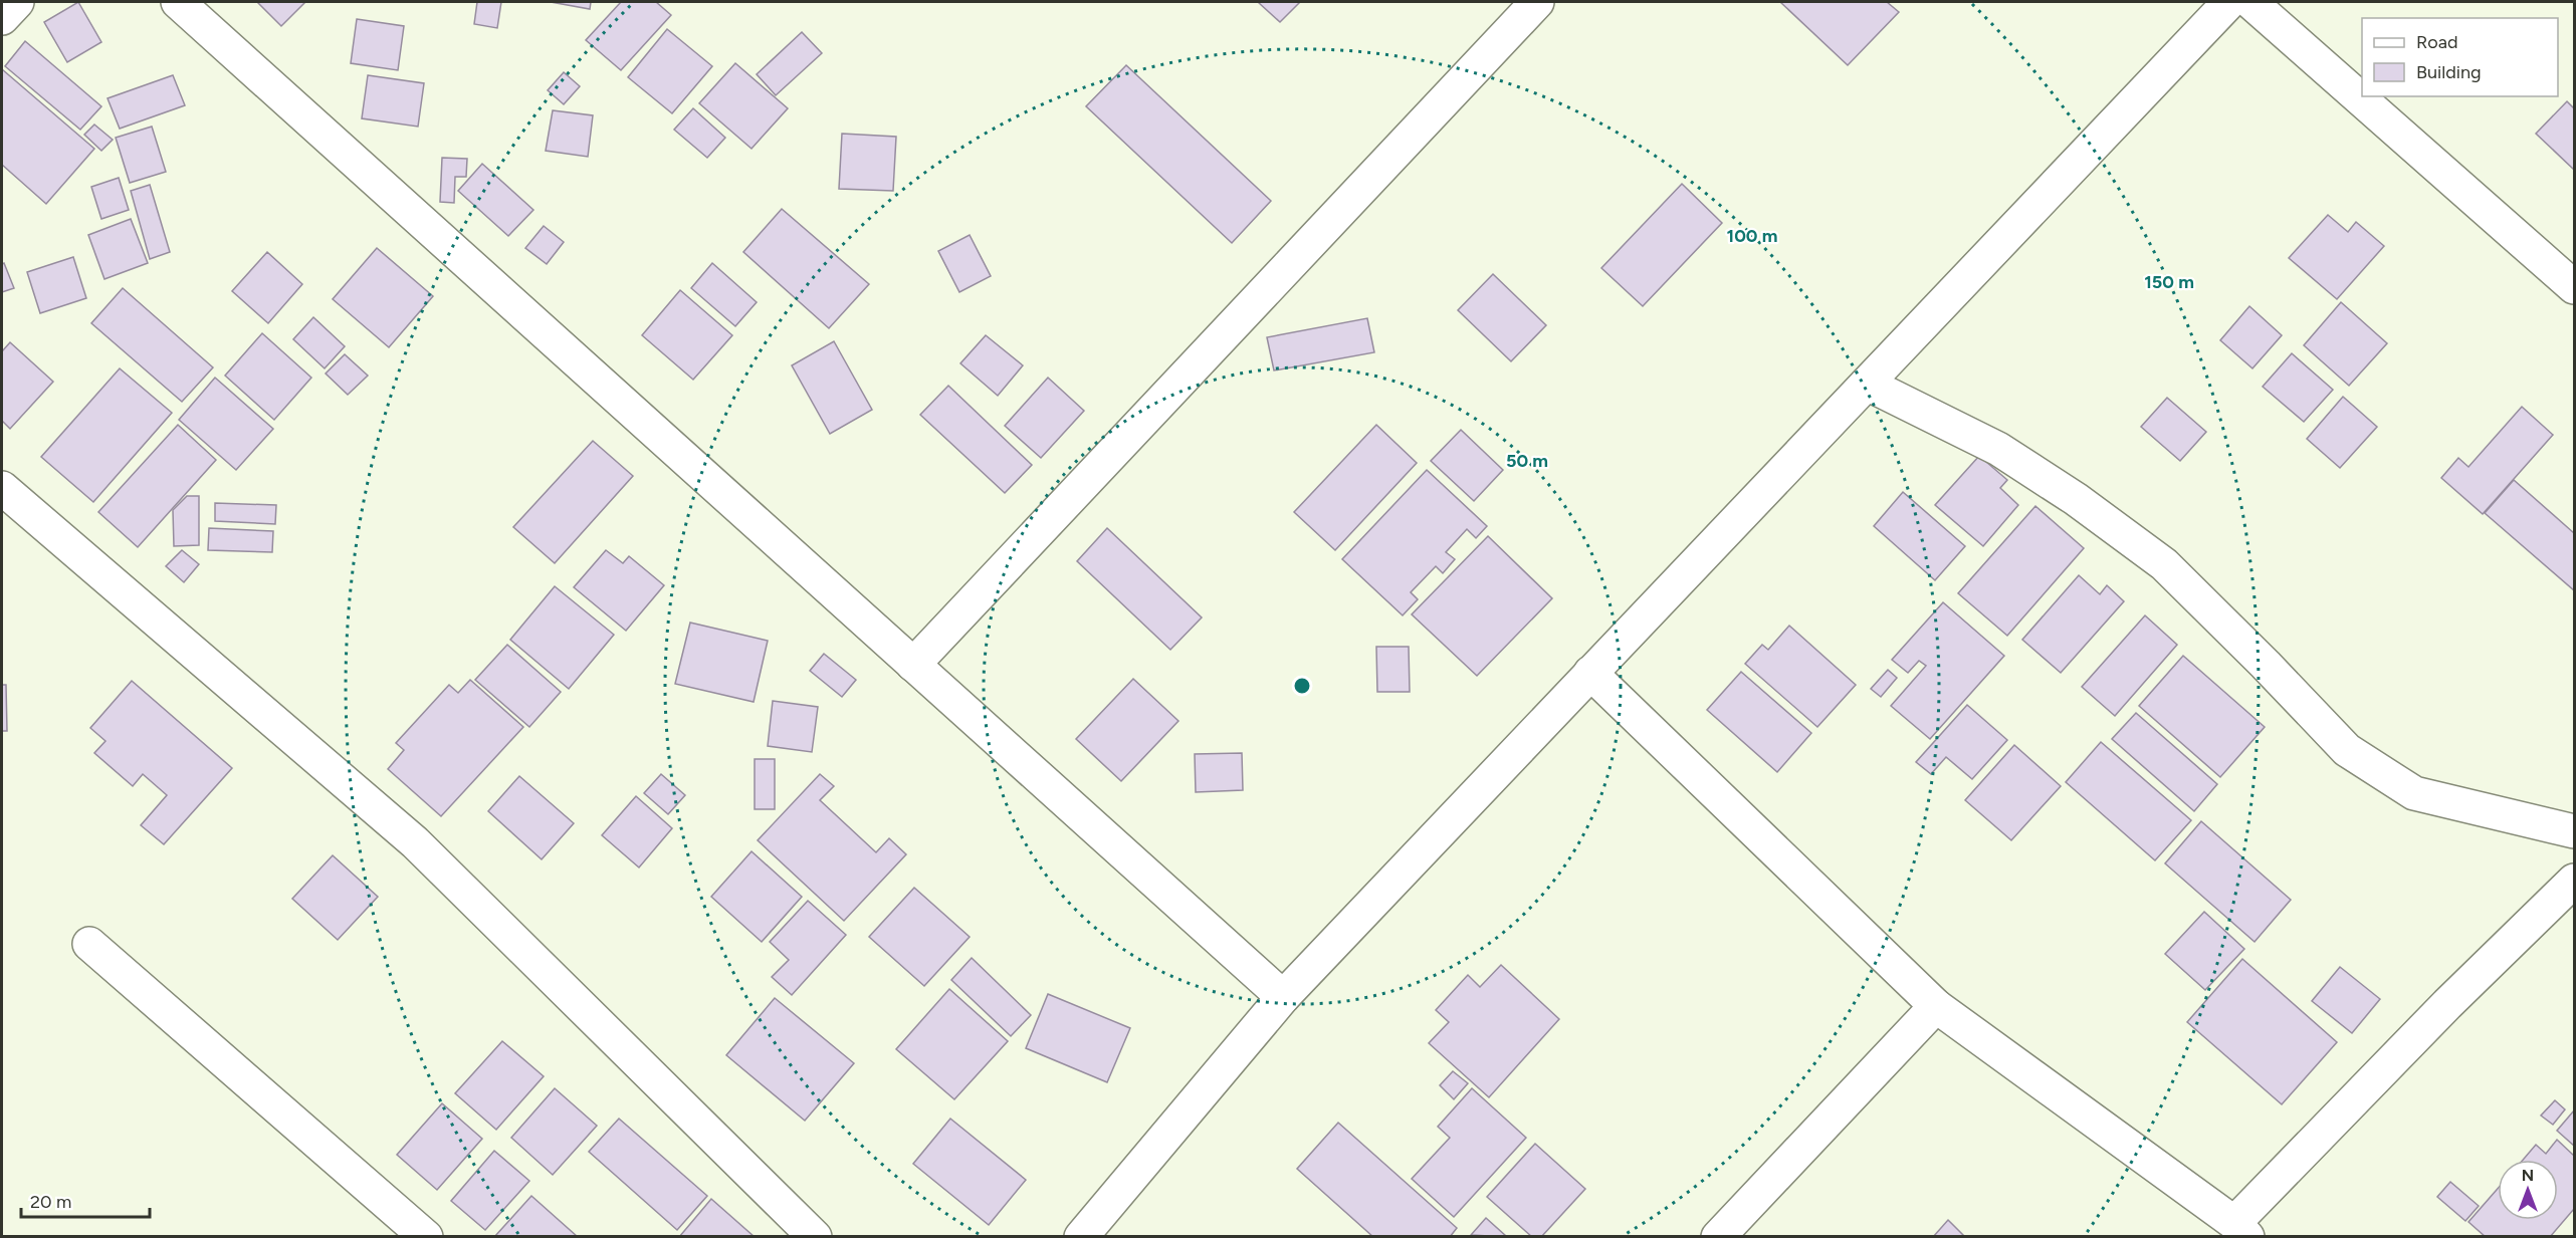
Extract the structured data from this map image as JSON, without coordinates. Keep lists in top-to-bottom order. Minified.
{"legend":["Road","Building"],"scale_bar":"20 m","north":"top","rings":["100 m","150 m","50 m"]}
